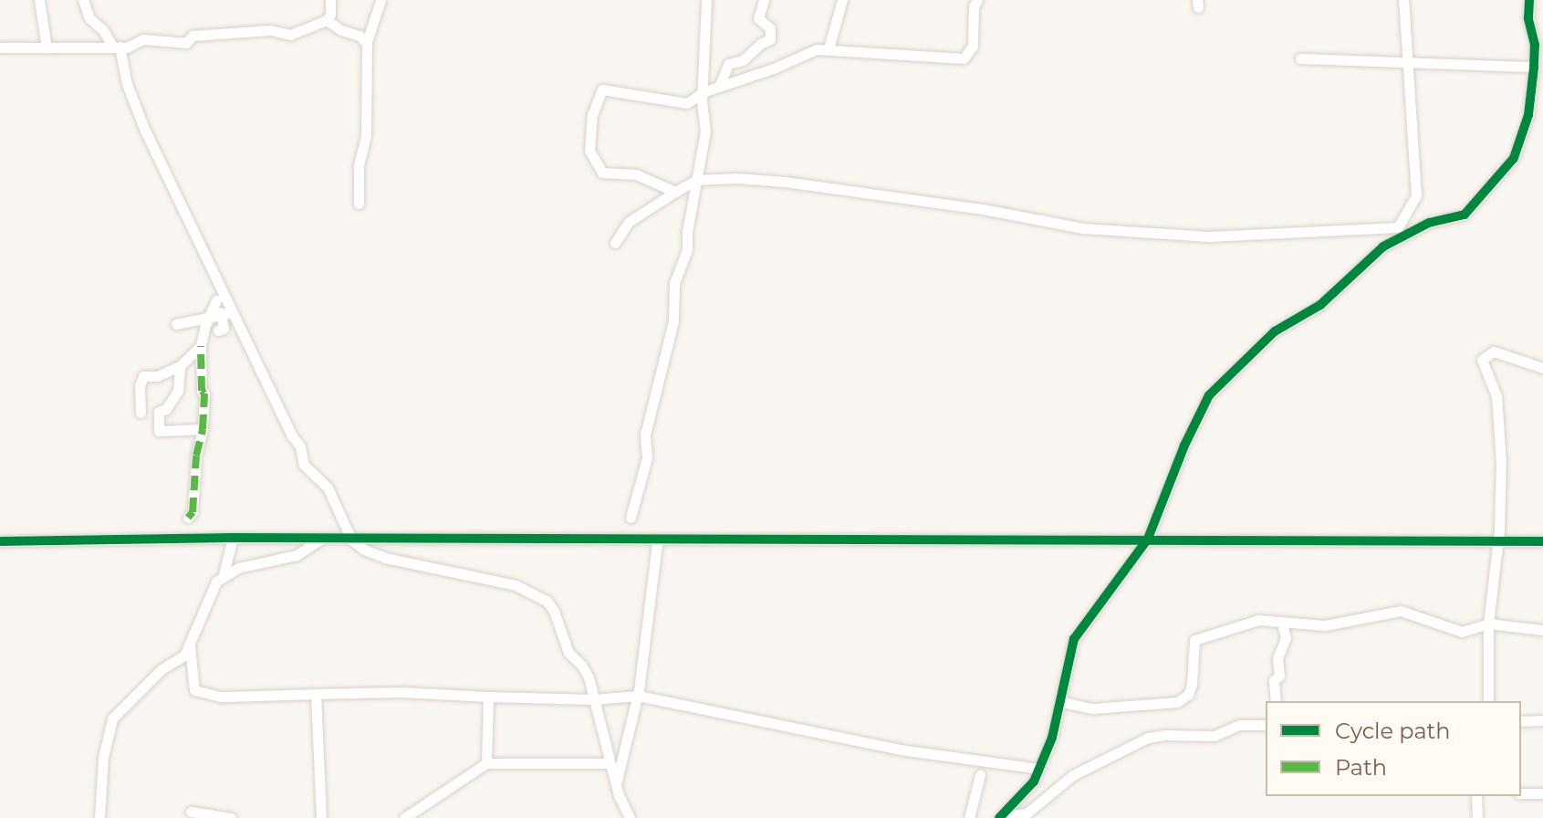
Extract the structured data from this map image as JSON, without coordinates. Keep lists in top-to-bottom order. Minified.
{"legend":["Cycle path","Path"]}
